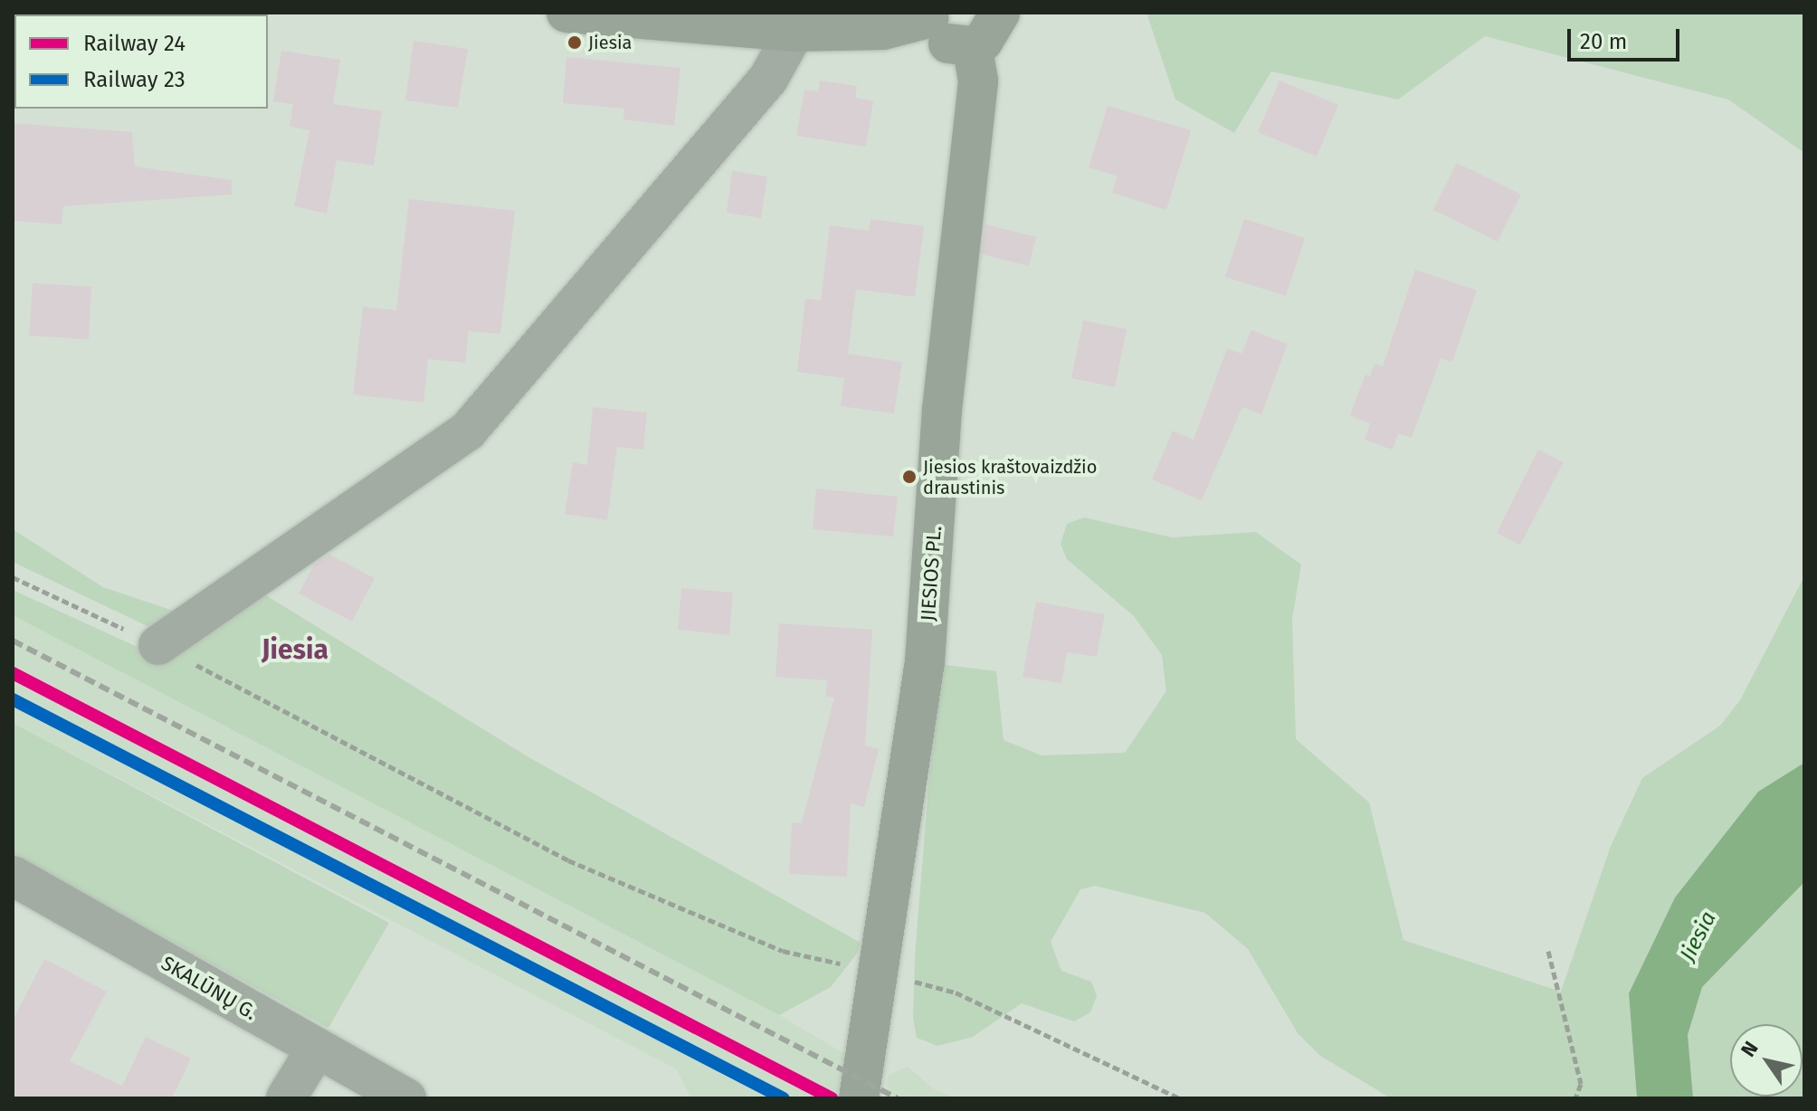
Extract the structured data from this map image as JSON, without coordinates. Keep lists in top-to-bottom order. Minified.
{"streets":{"main road":["JIESIOS PL."],"street":["SKALŪNŲ G."]},"districts":["Jiesia"],"water":["Jiesia"],"places":["Jiesia","Jiesios kraštovaizdžio draustinis"],"lines":["rail line 24","rail line 23"],"legend":["Railway 24","Railway 23"],"scale_bar":"20 m","north":"top left"}
